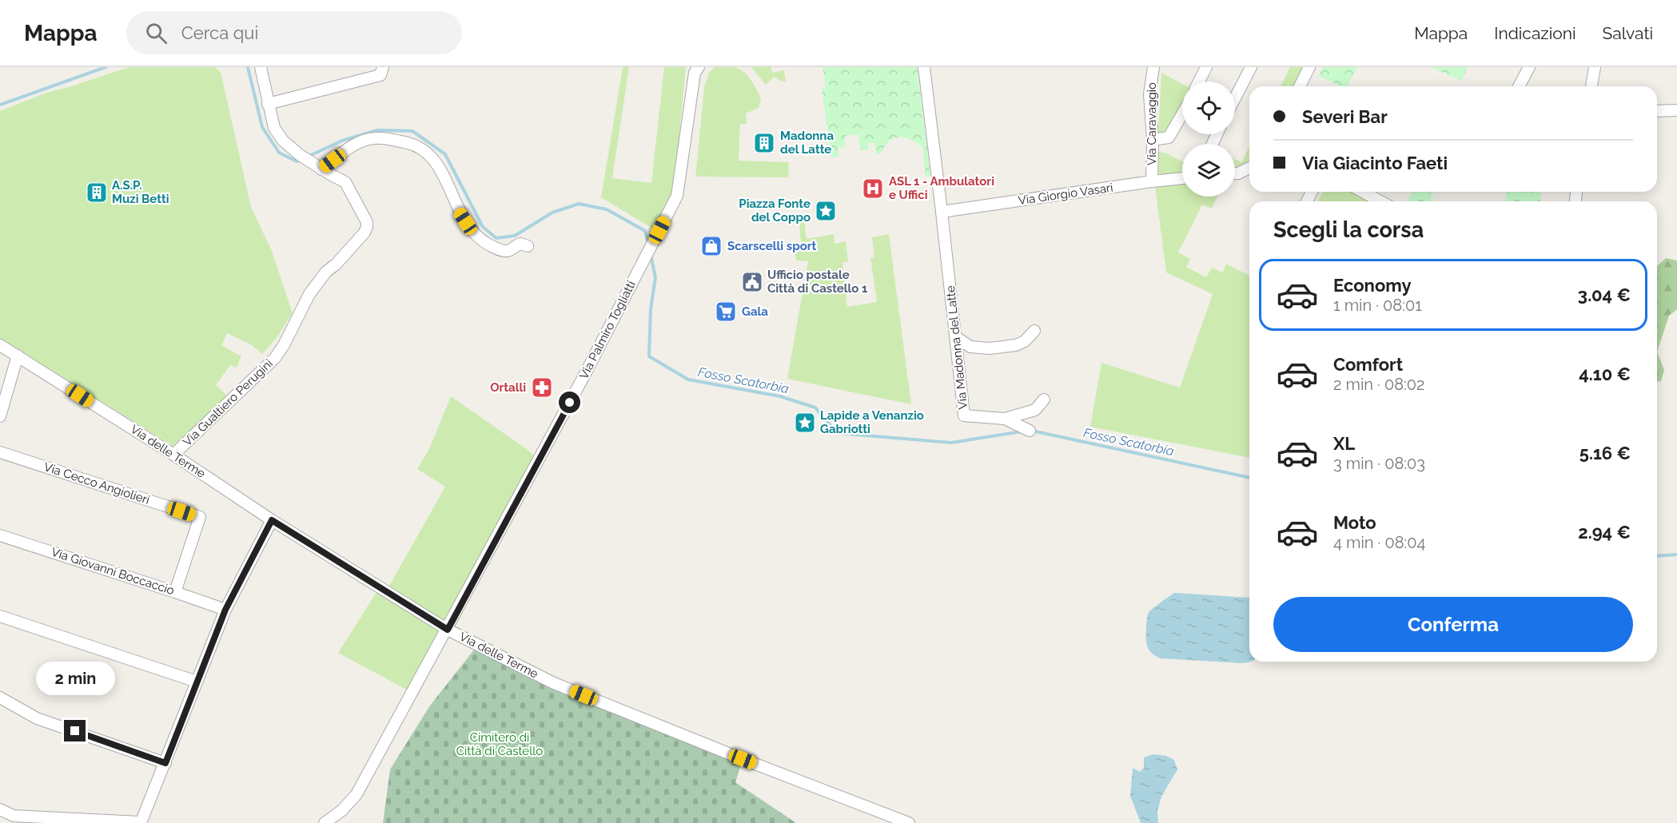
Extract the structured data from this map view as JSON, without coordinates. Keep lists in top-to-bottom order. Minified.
{"streets":{"street":["Via Caravaggio","Via Giorgio Vasari","Via Palmiro Togliatti","Via Madonna del Latte","Via Gualtiero Perugini","Via delle Terme","Via Cecco Angiolieri","Via Giovanni Boccaccio"]},"crossings":[["Via Caravaggio","Via Giorgio Vasari"],["Via Giorgio Vasari","Via Madonna del Latte"],["Via Palmiro Togliatti","Via delle Terme"],["Via Gualtiero Perugini","Via delle Terme"],["Via Cecco Angiolieri","Via Giovanni Boccaccio"]],"water":["Fosso Scatorbia"],"parks":["Cimitero di Città di Castello"],"places":{"building":["Madonna del Latte","A.S.P. Muzi Betti"],"hospital":["ASL 1 - Ambulatori e Uffici"],"place":["Piazza Fonte del Coppo","Lapide a Venanzio Gabriotti"],"shop":["Scarscelli sport"],"public building":["Ufficio postale Città di Castello 1"],"supermarket":["Gala"],"pharmacy":["Ortalli"]},"page":{"header":"Mappa","search":"Cerca qui","nav":["Mappa","Indicazioni","Salvati"],"banner":["Severi Bar","Via Giacinto Faeti"],"heading":"Scegli la corsa","list":[{"name":"Economy","note":"1 min · 08:01","value":"3.04 €"},{"name":"Comfort","note":"2 min · 08:02","value":"4.10 €"},{"name":"XL","note":"3 min · 08:03","value":"5.16 €"},{"name":"Moto","note":"4 min · 08:04","value":"2.94 €"}],"buttons":"Conferma","bubble":"2 min"}}
